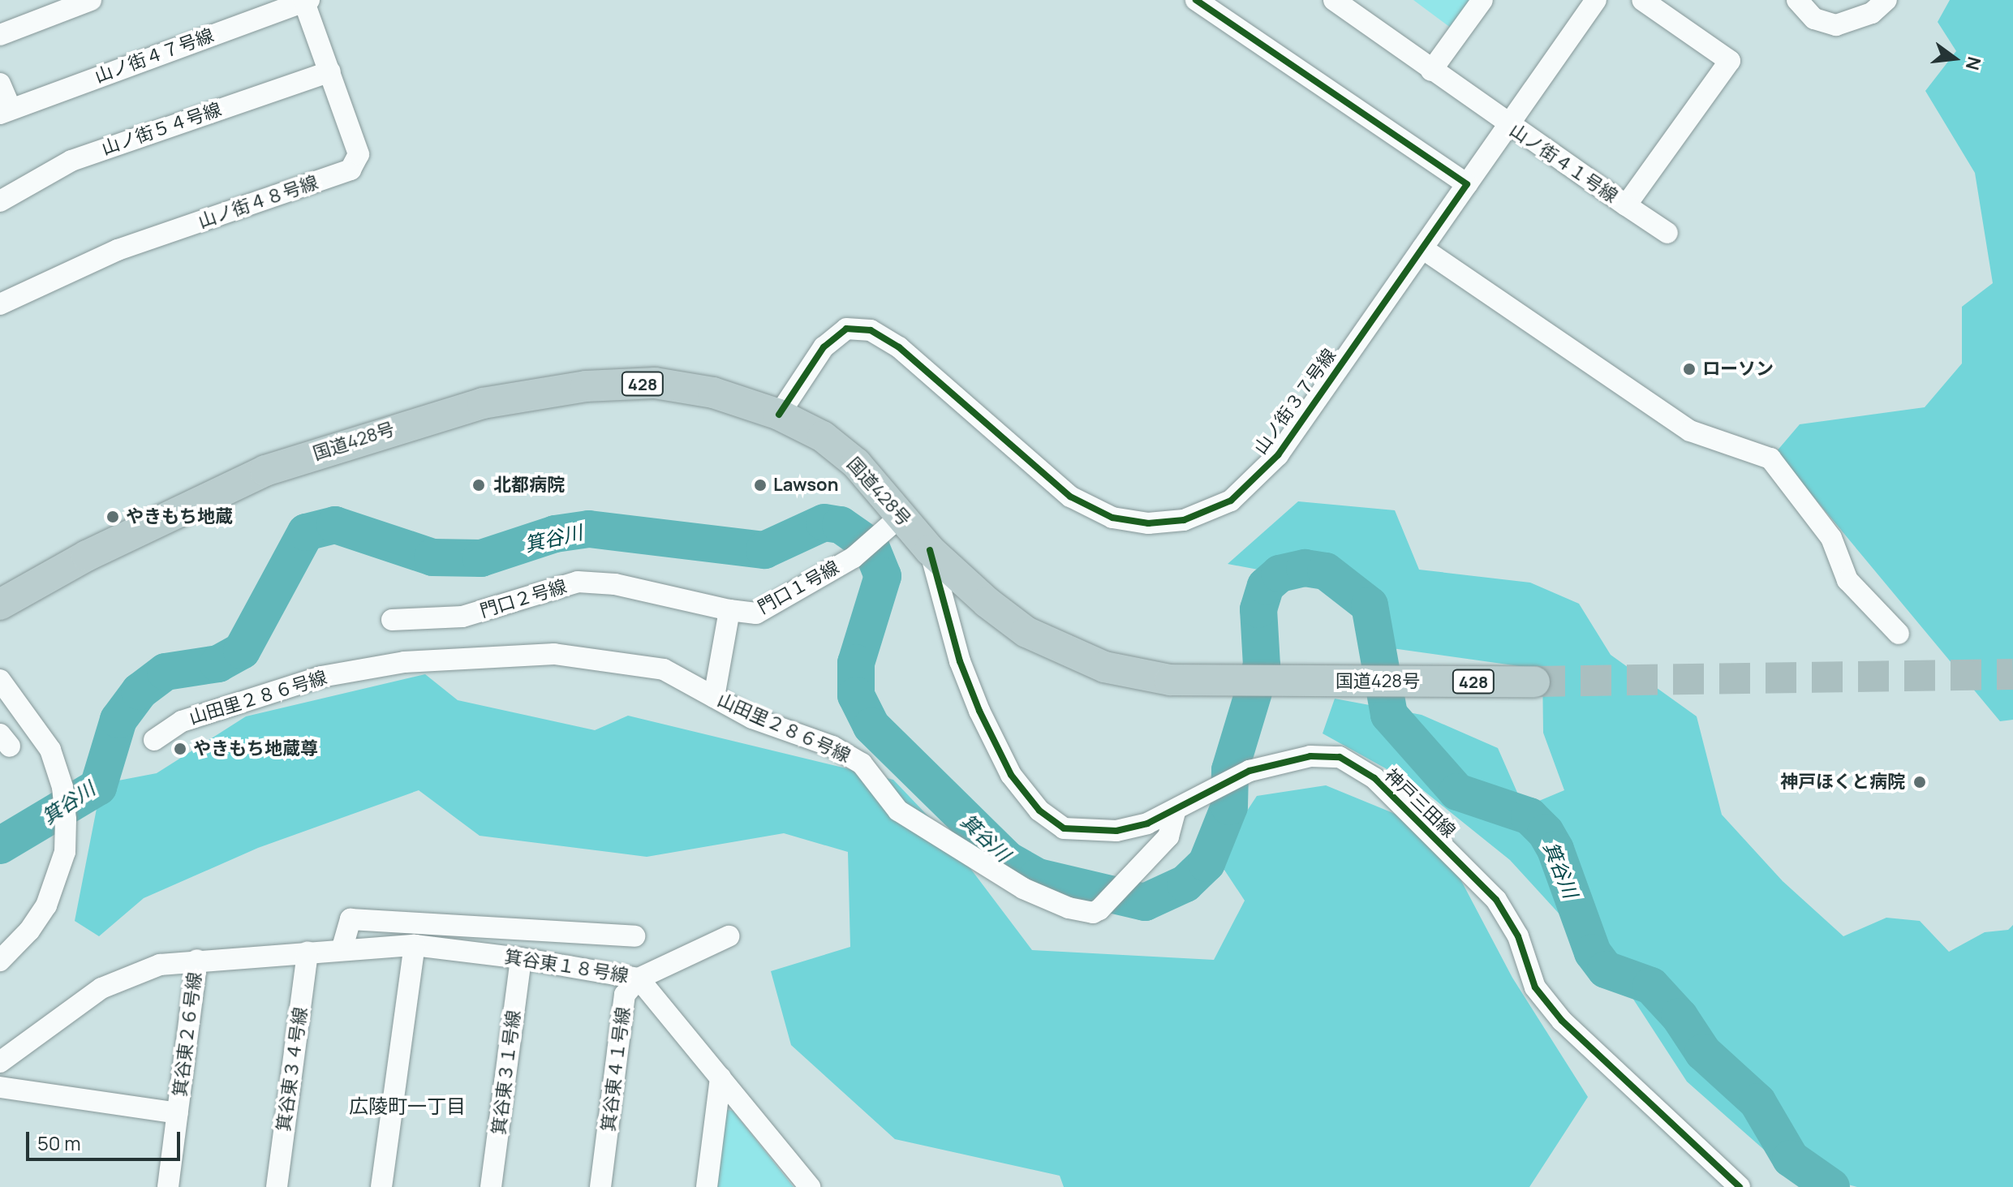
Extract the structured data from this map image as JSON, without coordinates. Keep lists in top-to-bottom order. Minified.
{"streets":{"highway":["428","国道428号"],"street":["山ノ街４７号線","山ノ街５４号線","山ノ街４１号線","山ノ街４８号線","山ノ街３７号線","門口１号線","門口２号線","山田里２８６号線","神戸三田線","箕谷東１８号線","箕谷東２６号線","箕谷東３４号線","箕谷東４１号線","箕谷東３１号線"]},"crossings":[["山ノ街４７号線","山ノ街４８号線"],["山ノ街５４号線","山ノ街４８号線"],["山ノ街４１号線","山ノ街３７号線"],["山ノ街３７号線","国道428号"],["国道428号","門口１号線"],["国道428号","神戸三田線"],["門口１号線","門口２号線"],["山田里２８６号線","神戸三田線"],["箕谷東１８号線","箕谷東２６号線"],["箕谷東１８号線","箕谷東３４号線"],["箕谷東１８号線","箕谷東４１号線"],["箕谷東１８号線","箕谷東３１号線"]],"districts":["広陵町一丁目"],"water":["箕谷川"],"places":["ローソン","北都病院","Lawson","やきもち地蔵","やきもち地蔵尊","神戸ほくと病院"],"scale_bar":"50 m","north":"right"}
